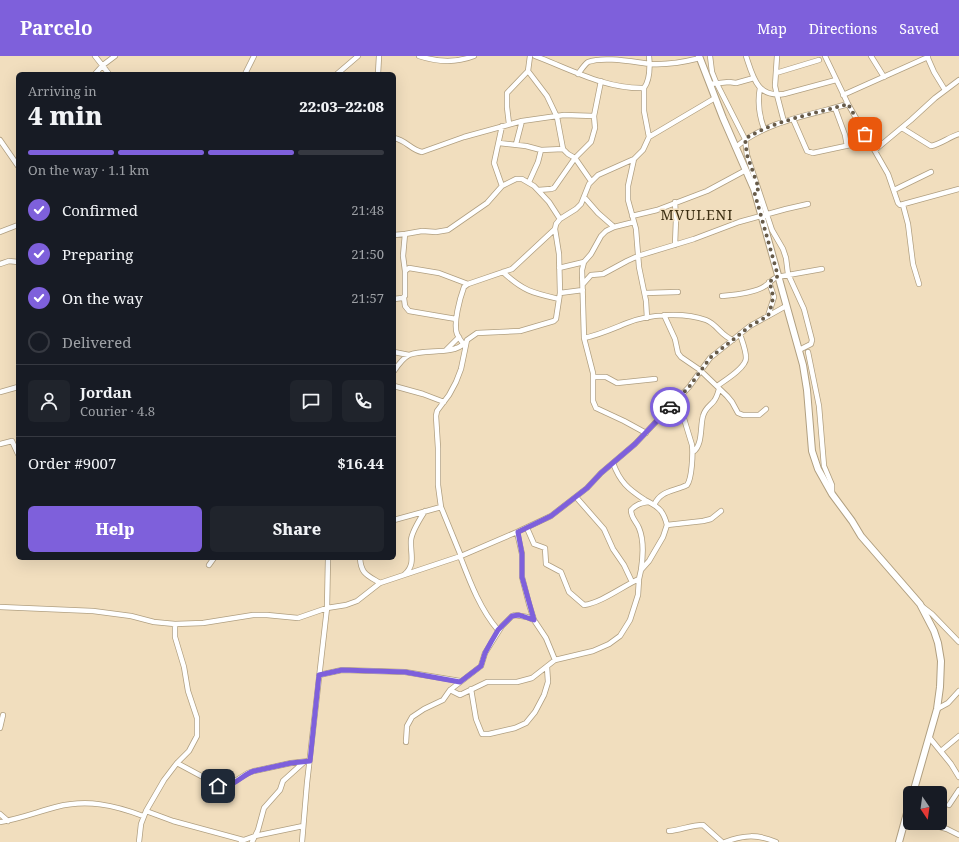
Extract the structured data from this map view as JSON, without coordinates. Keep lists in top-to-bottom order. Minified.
{"districts":["MVULENI"],"north":"bottom","page":{"header":"Parcelo","nav":["Map","Directions","Saved"],"heading":["4 min","Arriving in","22:03–22:08"],"panel":["Jordan","Courier · 4.8","Order #9007","$16.44"],"bar":"On the way · 1.1 km","list":[["Confirmed","21:48"],["Preparing","21:50"],["On the way","21:57"],"Delivered"],"buttons":["Help","Share"]}}
